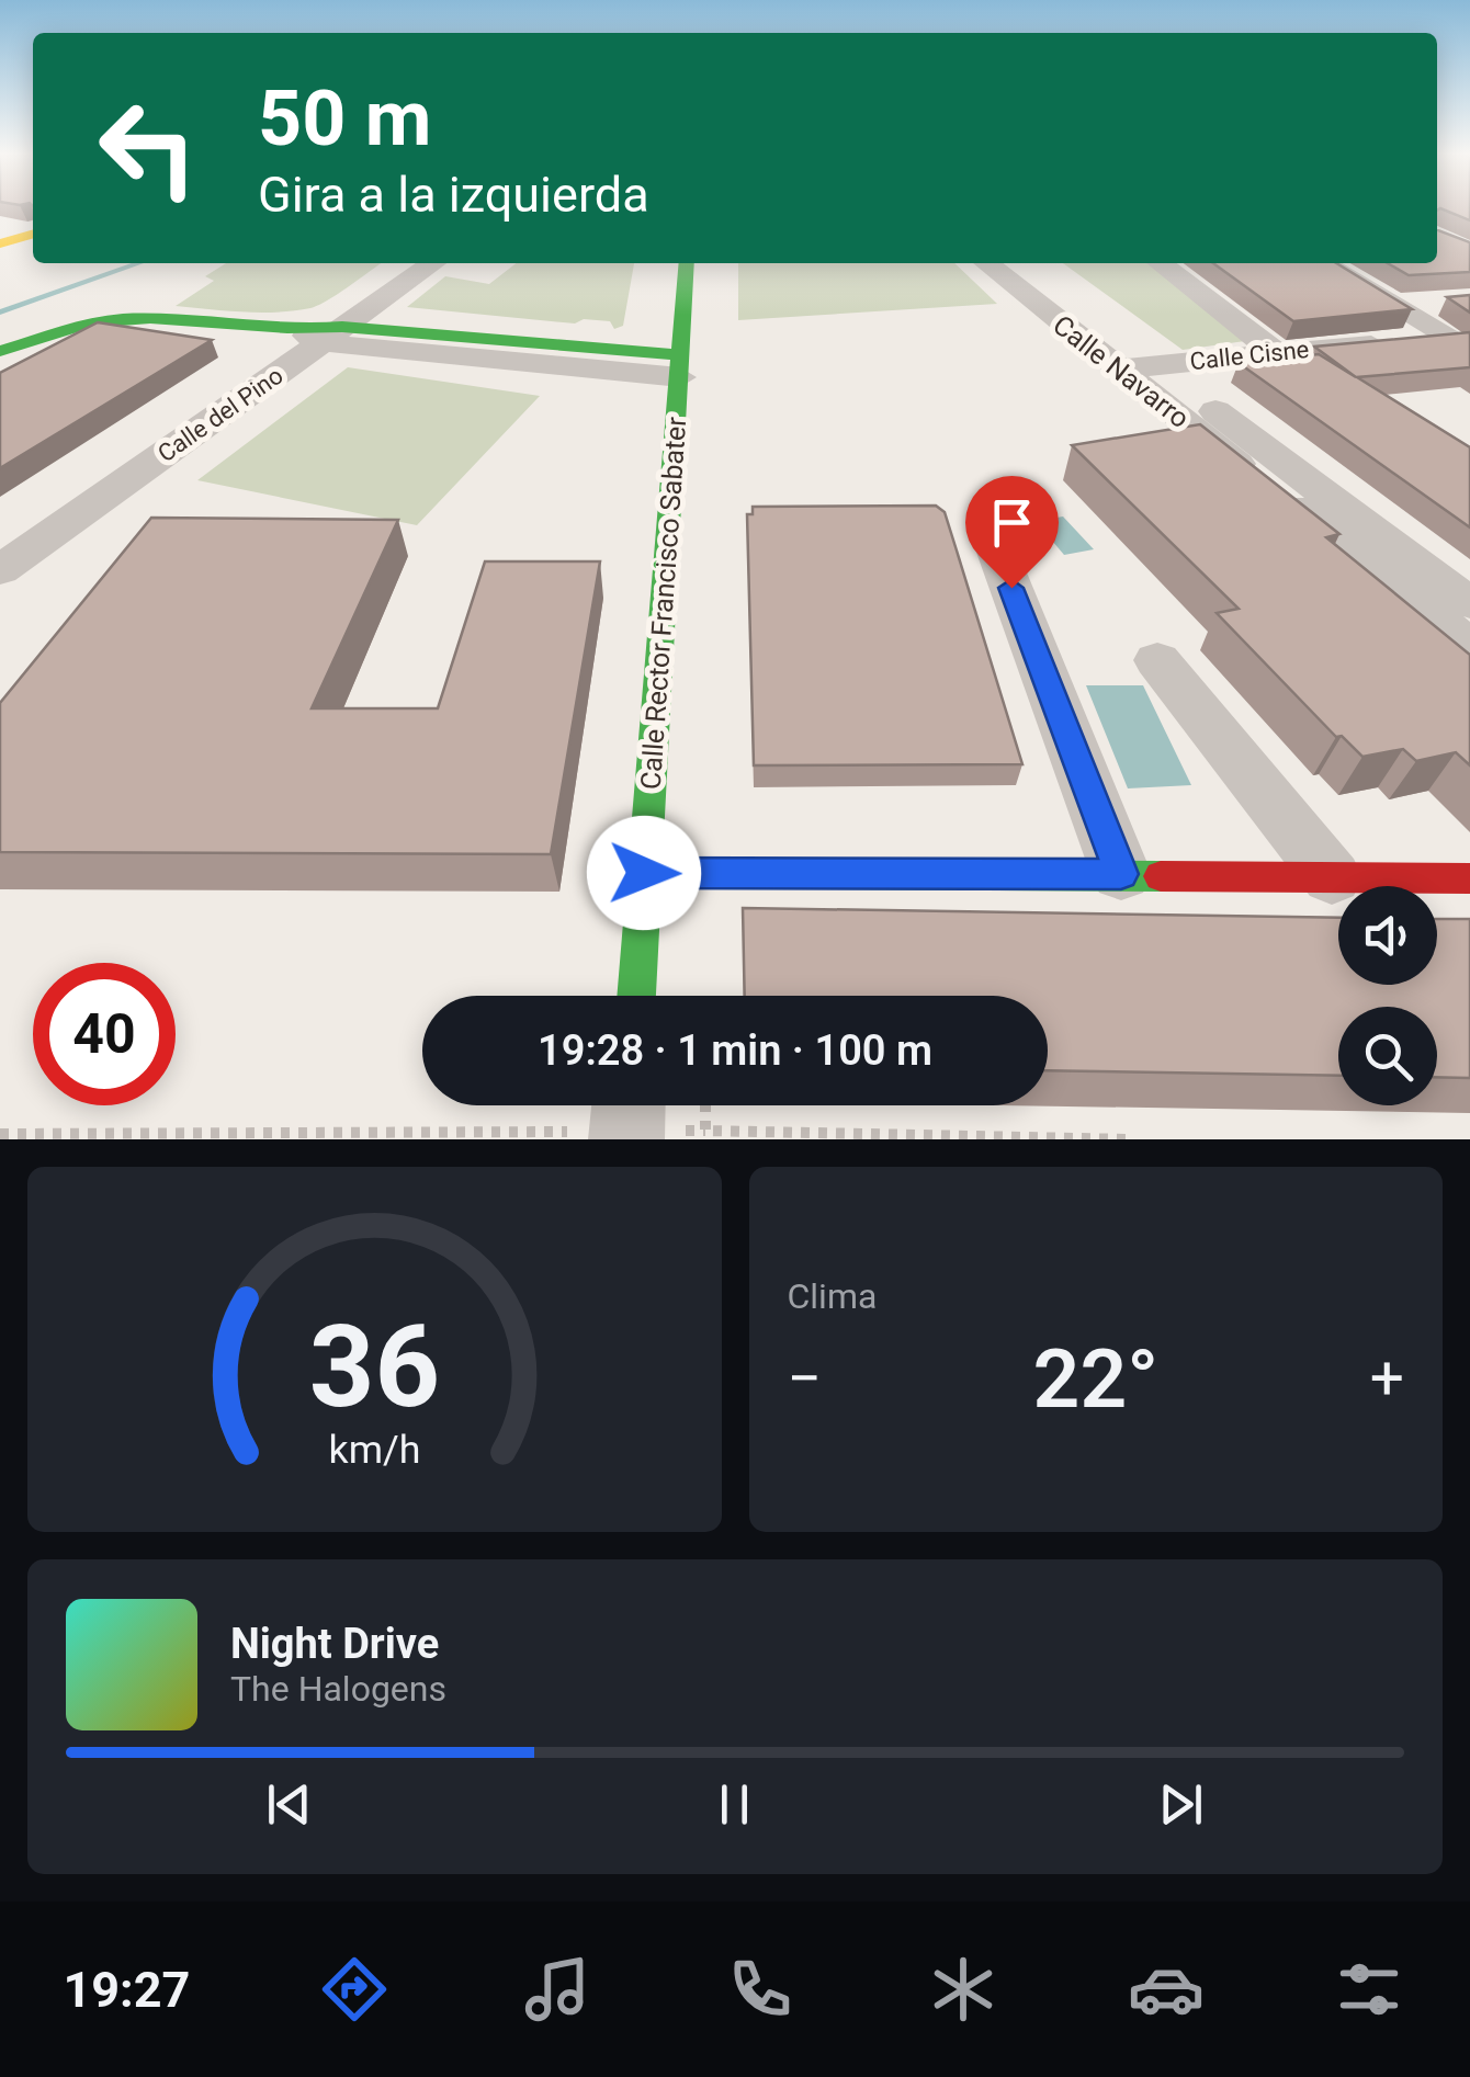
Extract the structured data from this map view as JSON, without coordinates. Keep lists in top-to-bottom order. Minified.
{"streets":{"street":["Calle Cisne","Calle Navarro","Calle del Pino","Calle Rector Francisco Sabater"]},"crossings":[["Calle Cisne","Calle Navarro"]],"page":{"turn":["50 m","Gira a la izquierda"],"limit":"40","trip":"19:28 · 1 min · 100 m","tile":"Clima","heat":["−","22°","+"],"song":["Night Drive","The Halogens"],"tabs":"19:27","gauge":["36","km/h"]}}
